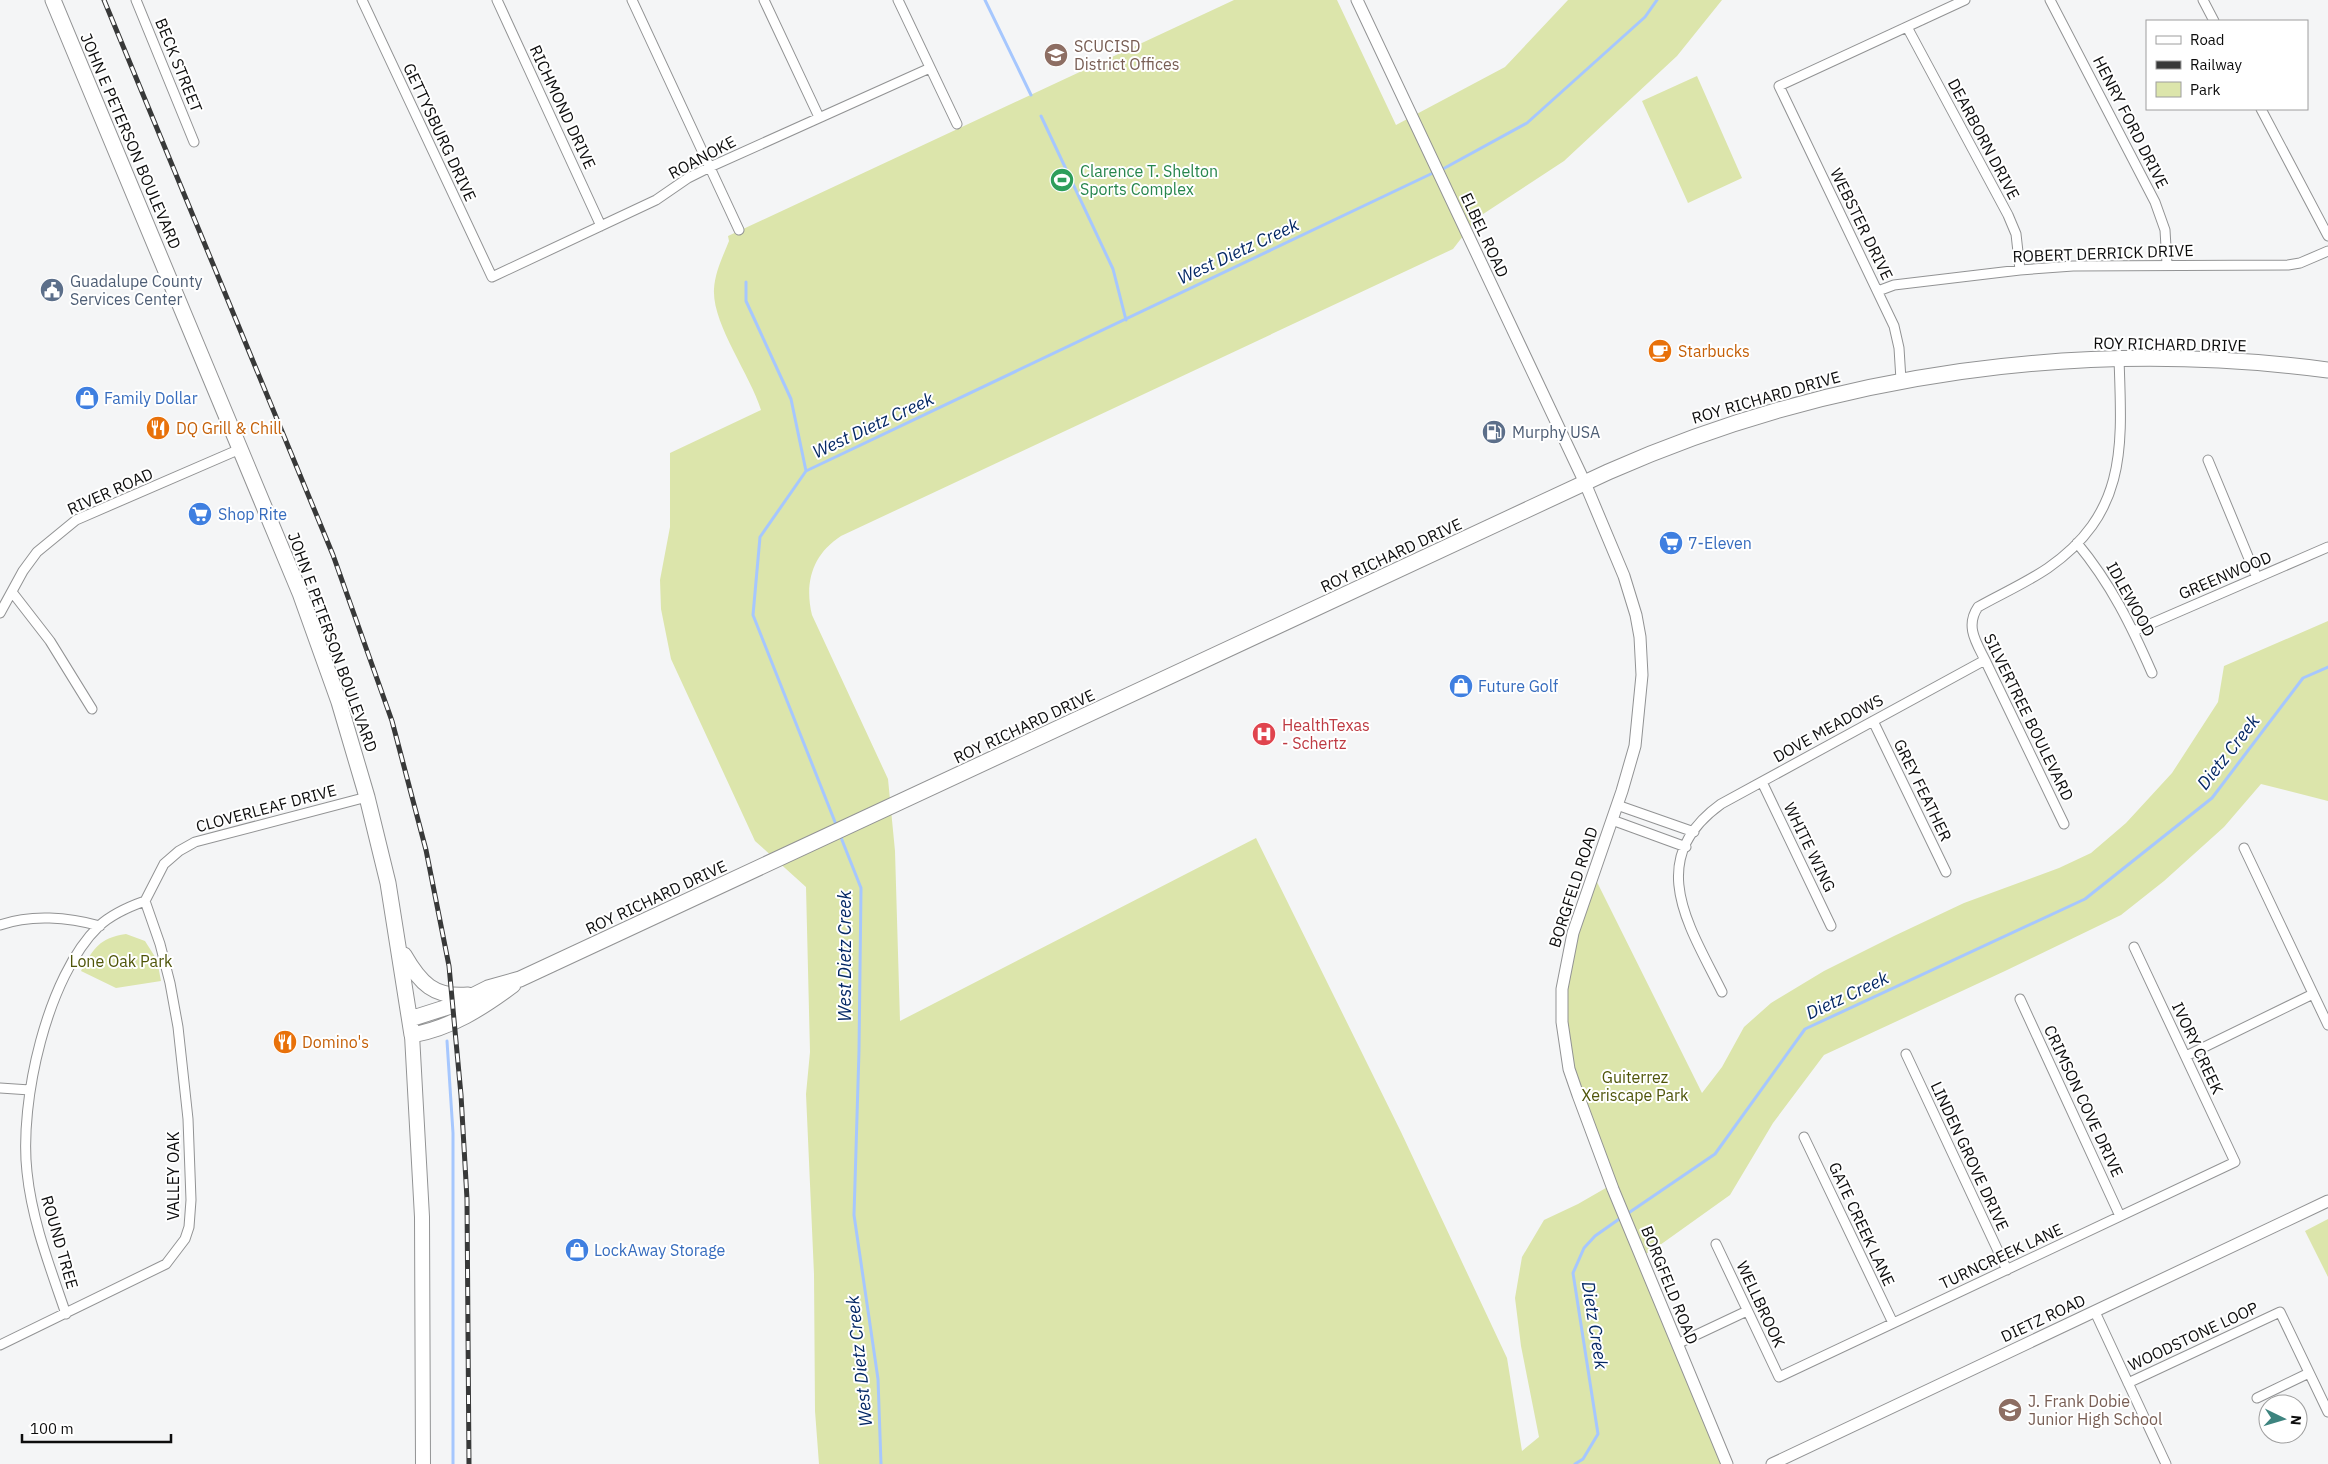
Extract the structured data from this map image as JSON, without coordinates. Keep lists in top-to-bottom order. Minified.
{"streets":{"main road":["JOHN E PETERSON BOULEVARD","ROY RICHARD DRIVE"],"street":["BECK STREET","RICHMOND DRIVE","HENRY FORD DRIVE","GETTYSBURG DRIVE","DEARBORN DRIVE","ROANOKE","WEBSTER DRIVE","ELBEL ROAD","ROBERT DERRICK DRIVE","RIVER ROAD","GREENWOOD","IDLEWOOD","SILVERTREE BOULEVARD","DOVE MEADOWS","GREY FEATHER","CLOVERLEAF DRIVE","WHITE WING","BORGFELD ROAD","IVORY CREEK","CRIMSON COVE DRIVE","LINDEN GROVE DRIVE","VALLEY OAK","GATE CREEK LANE","ROUND TREE","TURNCREEK LANE","WELLBROOK","DIETZ ROAD","WOODSTONE LOOP"]},"crossings":[["RICHMOND DRIVE","ROANOKE"],["HENRY FORD DRIVE","ROBERT DERRICK DRIVE"],["GETTYSBURG DRIVE","ROANOKE"],["DEARBORN DRIVE","WEBSTER DRIVE"],["DEARBORN DRIVE","ROBERT DERRICK DRIVE"],["JOHN E PETERSON BOULEVARD","ROY RICHARD DRIVE"],["JOHN E PETERSON BOULEVARD","RIVER ROAD"],["JOHN E PETERSON BOULEVARD","CLOVERLEAF DRIVE"],["WEBSTER DRIVE","ROBERT DERRICK DRIVE"],["WEBSTER DRIVE","ROY RICHARD DRIVE"],["ELBEL ROAD","ROY RICHARD DRIVE"],["ELBEL ROAD","BORGFELD ROAD"],["ROY RICHARD DRIVE","SILVERTREE BOULEVARD"],["ROY RICHARD DRIVE","BORGFELD ROAD"],["GREENWOOD","IDLEWOOD"],["IDLEWOOD","SILVERTREE BOULEVARD"],["SILVERTREE BOULEVARD","DOVE MEADOWS"],["DOVE MEADOWS","GREY FEATHER"],["DOVE MEADOWS","WHITE WING"],["CLOVERLEAF DRIVE","VALLEY OAK"],["IVORY CREEK","TURNCREEK LANE"],["CRIMSON COVE DRIVE","TURNCREEK LANE"],["LINDEN GROVE DRIVE","TURNCREEK LANE"],["VALLEY OAK","ROUND TREE"],["GATE CREEK LANE","TURNCREEK LANE"],["TURNCREEK LANE","WELLBROOK"],["DIETZ ROAD","WOODSTONE LOOP"]],"water":["West Dietz Creek","Dietz Creek"],"parks":["Lone Oak Park","Guiterrez Xeriscape Park"],"places":{"school or university":["SCUCISD District Offices","J. Frank Dobie Junior High School"],"sports":["Clarence T. Shelton Sports Complex"],"public building":["Guadalupe County Services Center"],"cafe":["Starbucks"],"shop":["Family Dollar","Future Golf","LockAway Storage"],"restaurant":["DQ Grill & Chill","Domino's"],"fuel station":["Murphy USA"],"supermarket":["Shop Rite","7-Eleven"],"hospital":["HealthTexas - Schertz"]},"legend":["Road","Railway","Park"],"scale_bar":"100 m","north":"right"}
